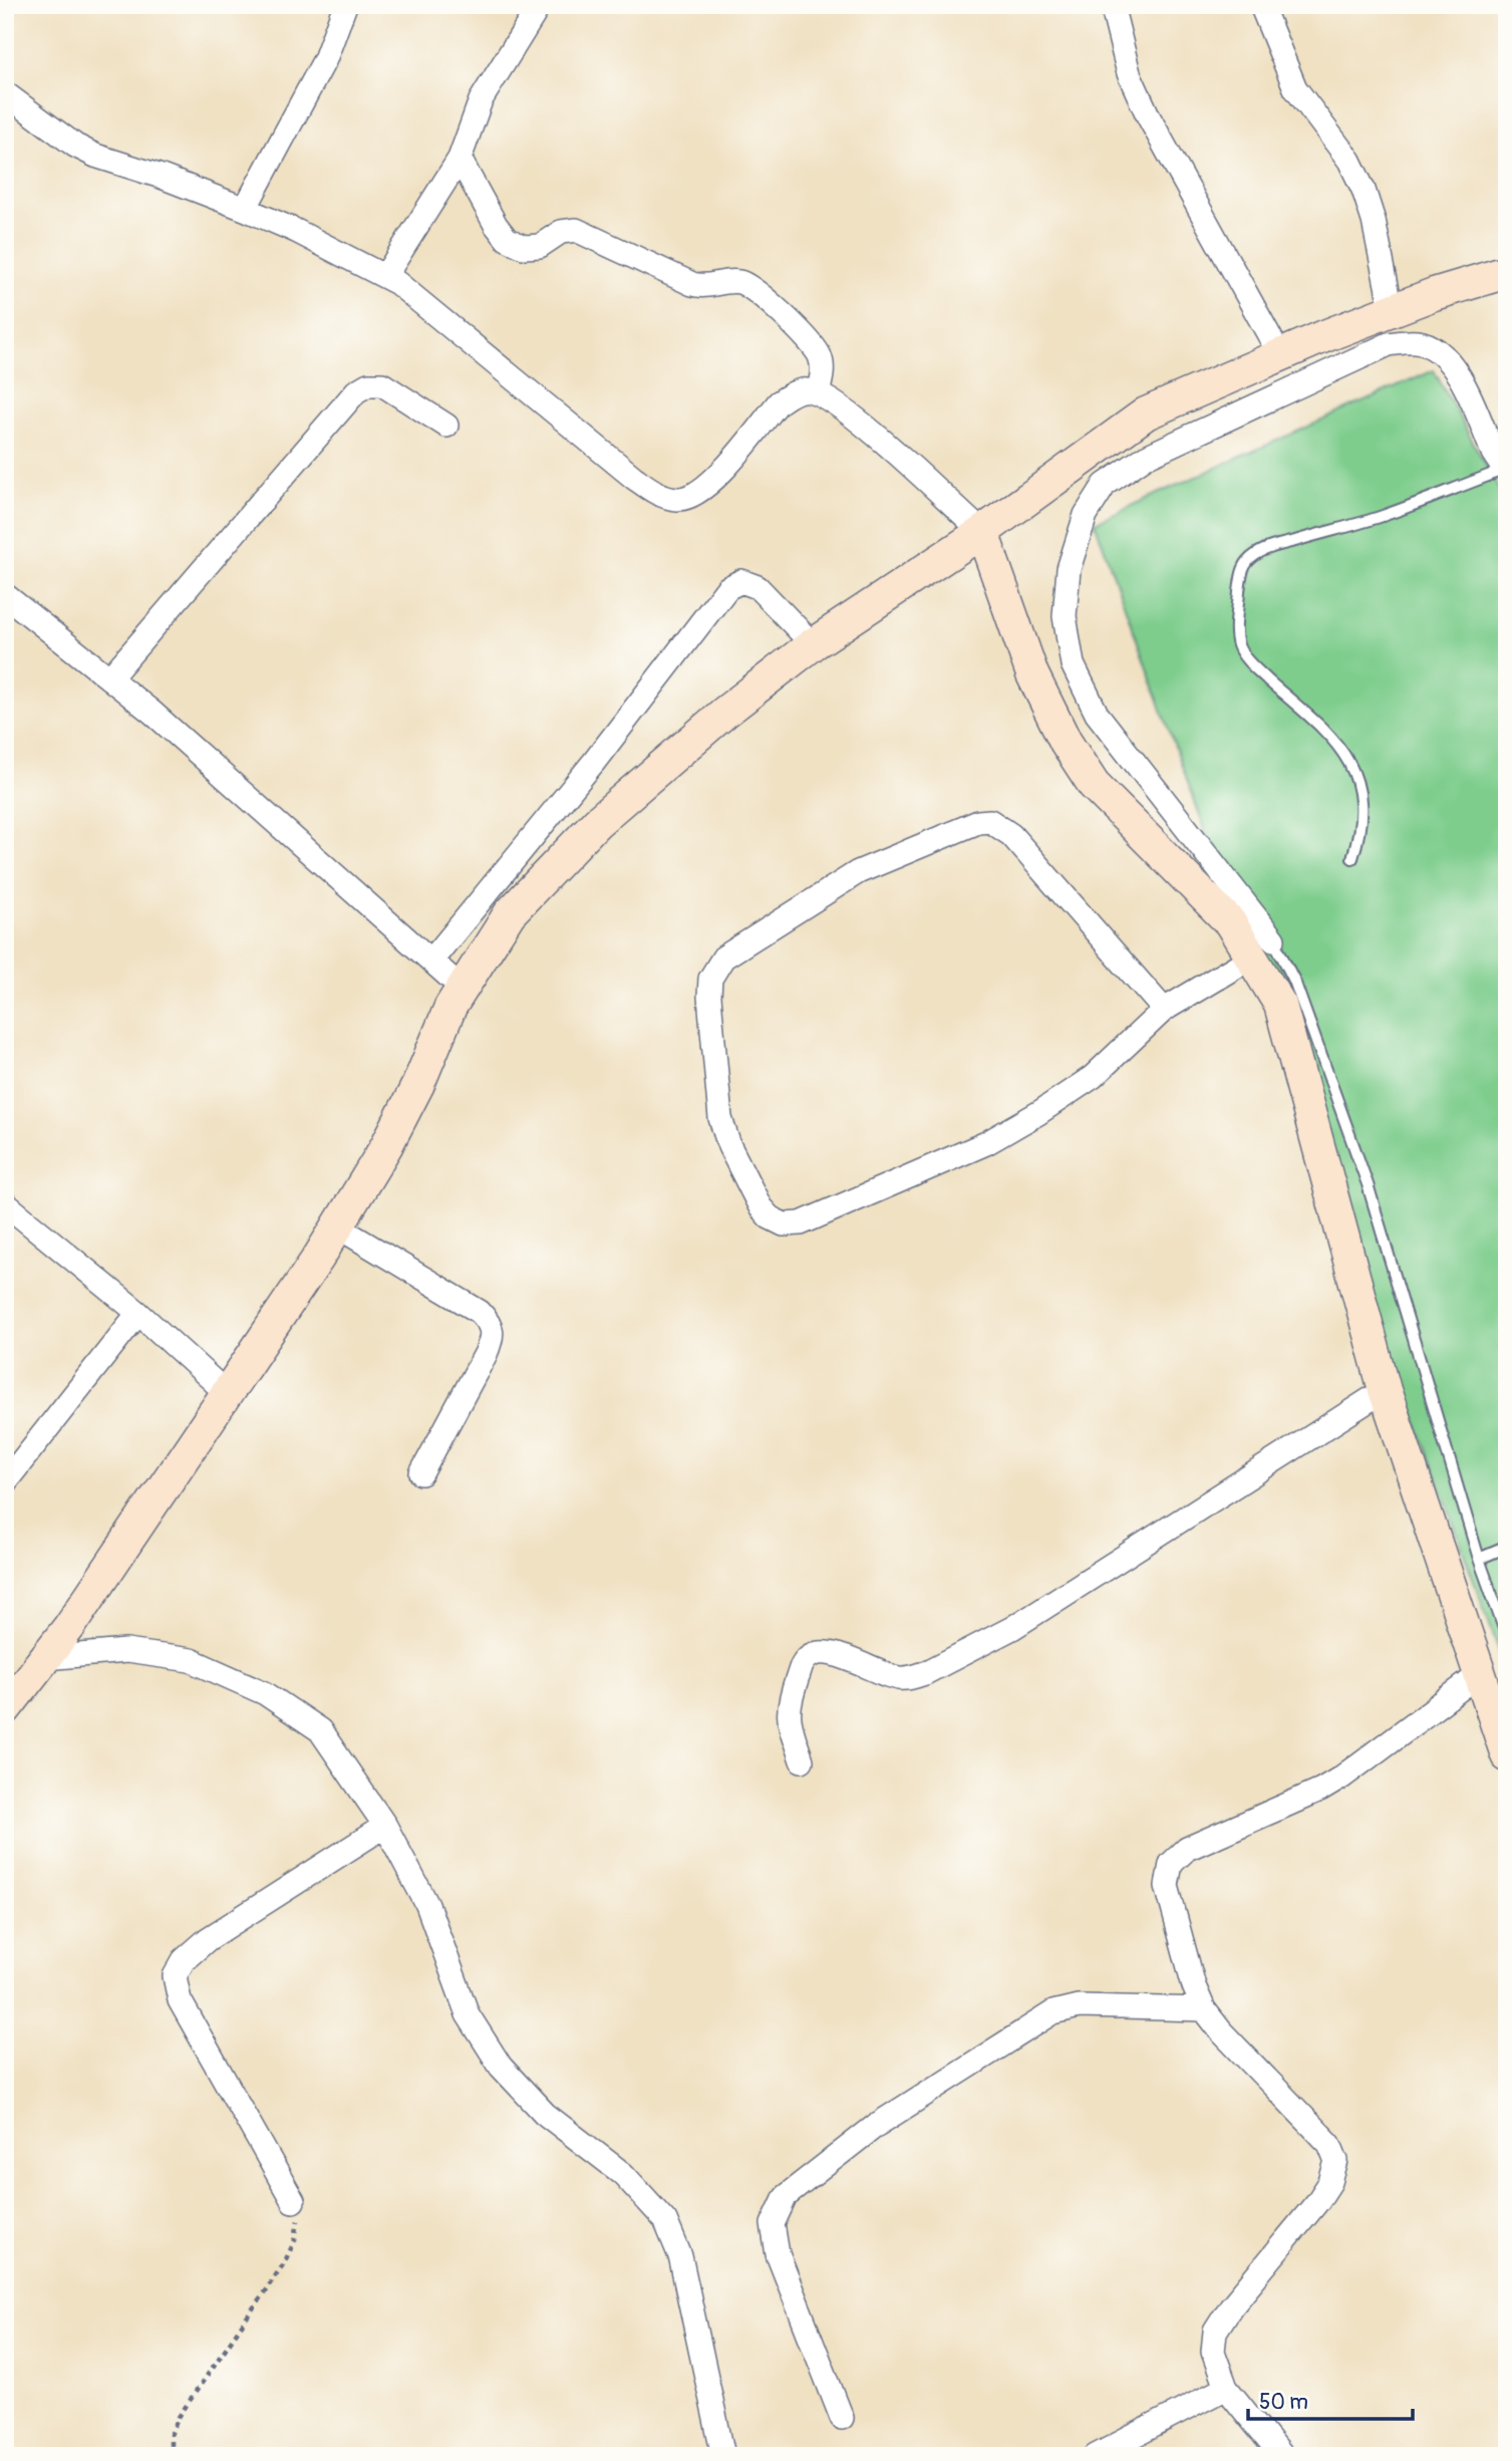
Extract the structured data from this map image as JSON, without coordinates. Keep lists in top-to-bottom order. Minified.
{"scale_bar":"50 m"}
